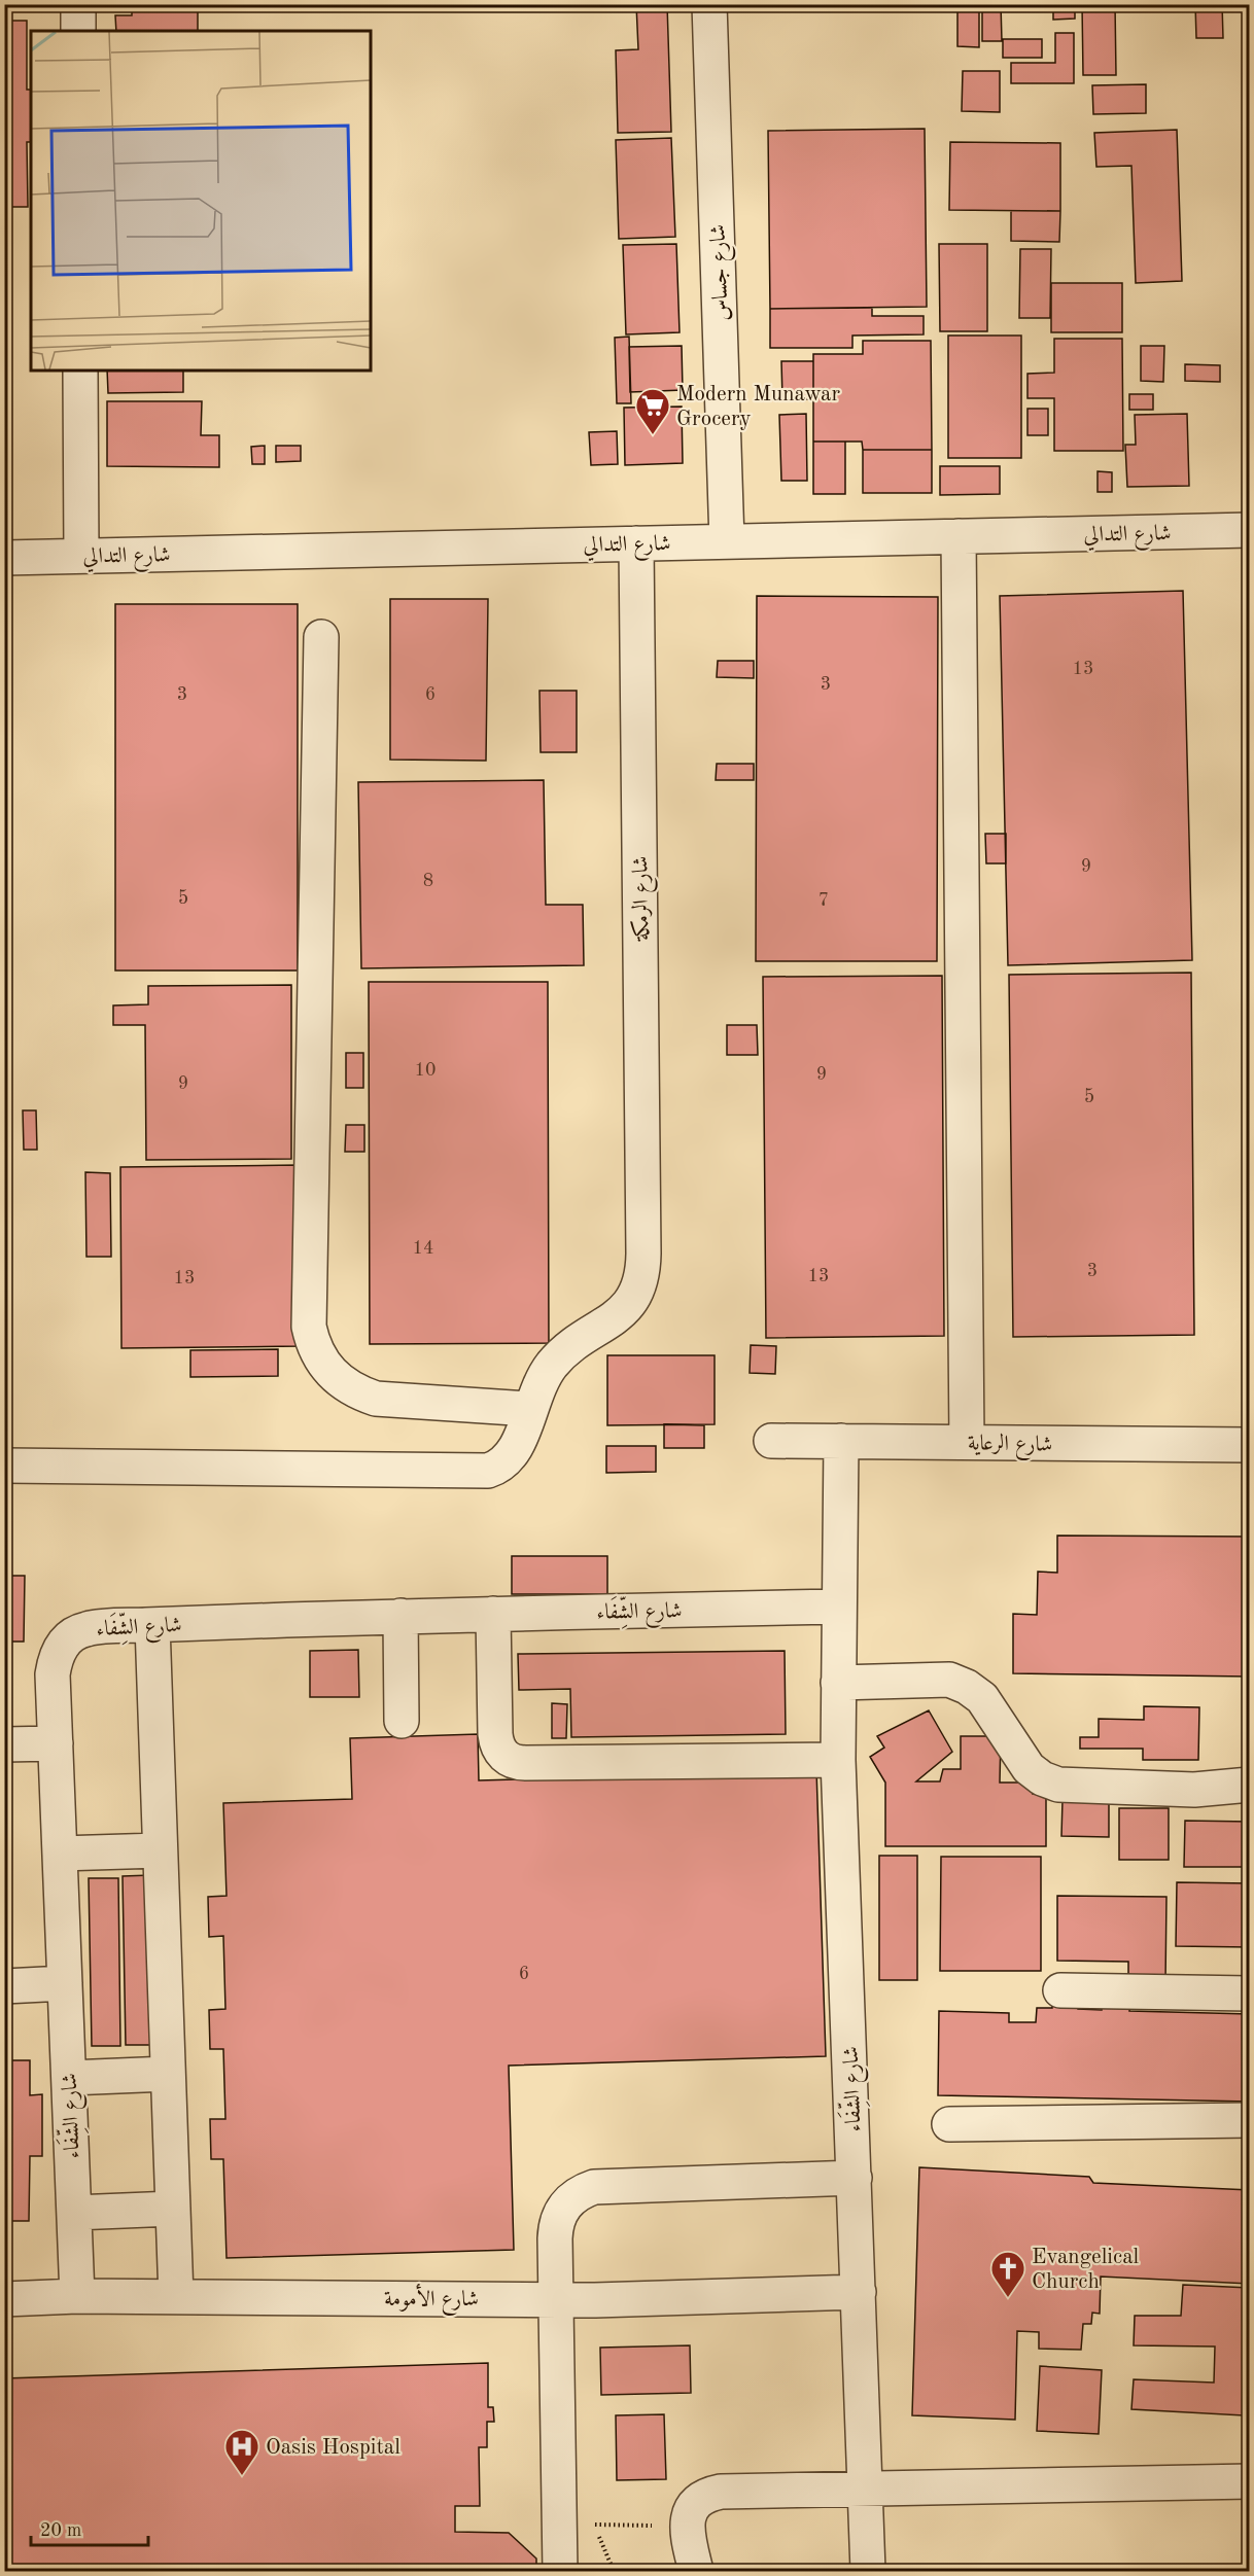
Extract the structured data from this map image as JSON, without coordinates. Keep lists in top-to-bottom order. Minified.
{"streets":{"street":["شارع جساس","شارع التدالي","شارع الرمكة","شارع الرعاية","شارع الشِّفَاء","شارع الأمومة"]},"crossings":[["شارع جساس","شارع التدالي"],["شارع التدالي","شارع الرمكة"],["شارع الرعاية","شارع الشِّفَاء"],["شارع الشِّفَاء","شارع الأمومة"]],"places":{"supermarket":["Modern Munawar Grocery"],"church":["Evangelical Church"],"hospital":["Oasis Hospital"]},"house_numbers":["13","3","3","6","9","8","5","7","10","9","9","5","14","3","13","13","6"],"scale_bar":"20 m"}
